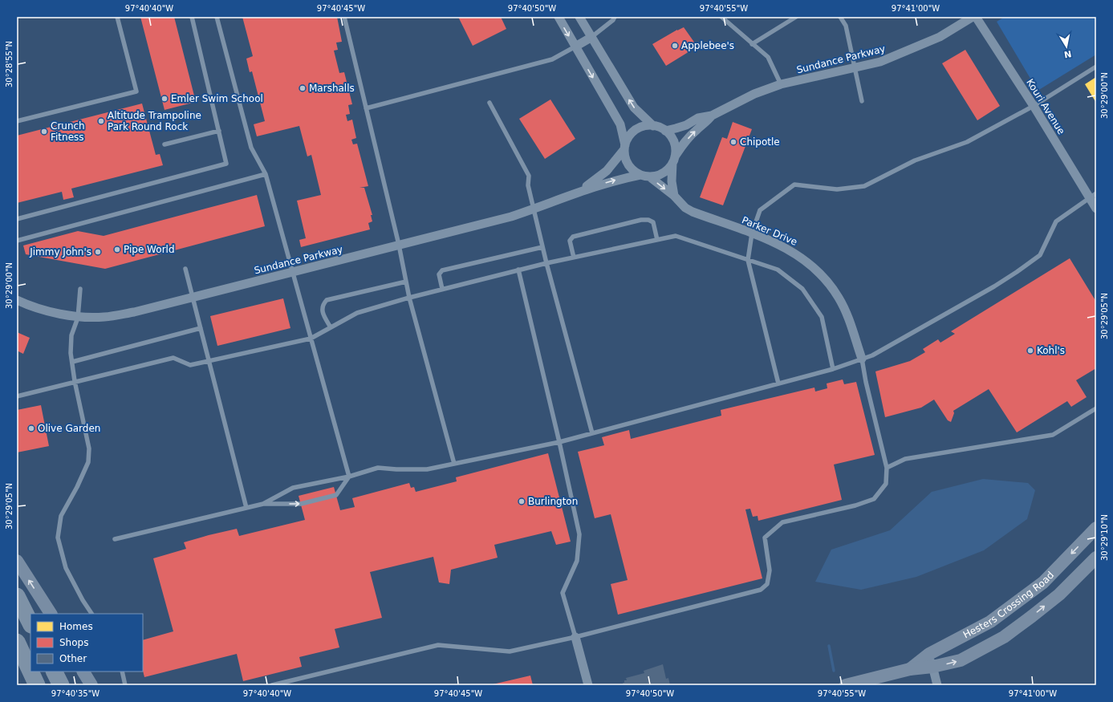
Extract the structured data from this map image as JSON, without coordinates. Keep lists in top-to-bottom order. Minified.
{"streets":{"street":["Sundance Parkway","Kouri Avenue","Parker Drive","Hesters Crossing Road"]},"crossings":[["Sundance Parkway","Parker Drive"]],"places":["Applebee's","Marshalls","Emler Swim School","Altitude Trampoline Park Round Rock","Crunch Fitness","Chipotle","Pipe World","Jimmy John's","Kohl's","Olive Garden","Burlington"],"legend":["Homes","Shops","Other"],"north":"bottom","coordinates":["97°40'40\"W","97°40'45\"W","97°40'50\"W","97°40'55\"W","97°41'00\"W","30°28'55\"N","30°29'00\"N","30°29'05\"N","30°29'10\"N","97°40'35\"W"]}
